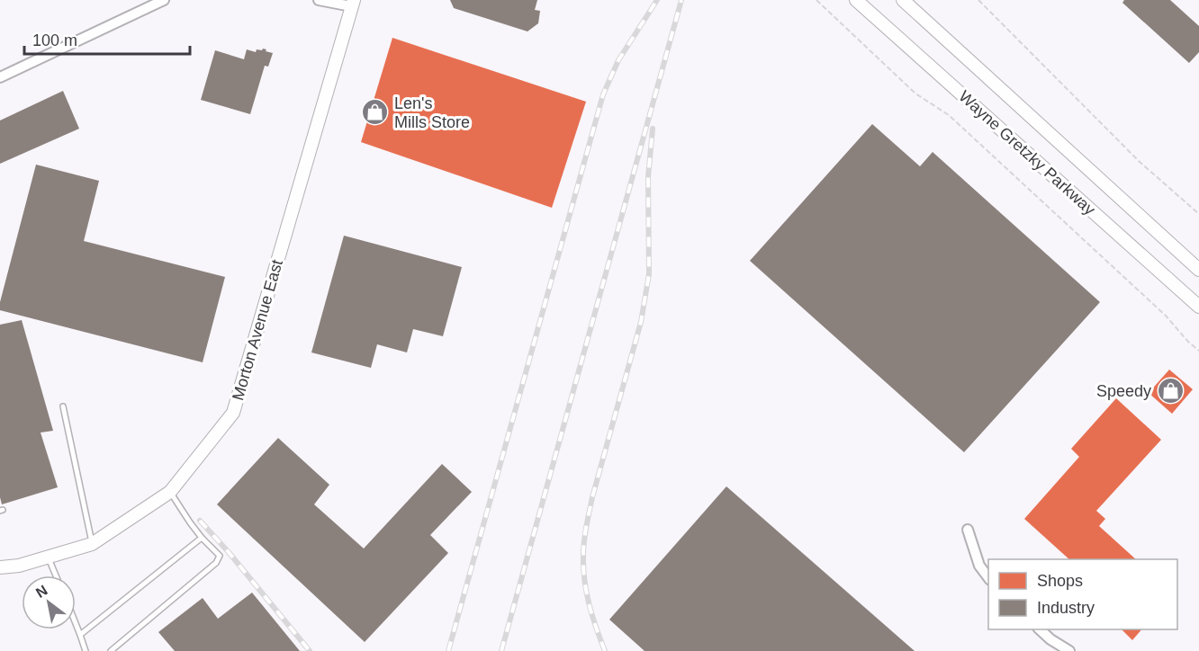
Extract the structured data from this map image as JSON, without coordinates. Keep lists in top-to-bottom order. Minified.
{"streets":{"main road":["Wayne Gretzky Parkway","Morton Avenue East"]},"places":{"shop":["Len's Mills Store","Speedy"]},"legend":["Shops","Industry"],"scale_bar":"100 m","north":"top left"}
